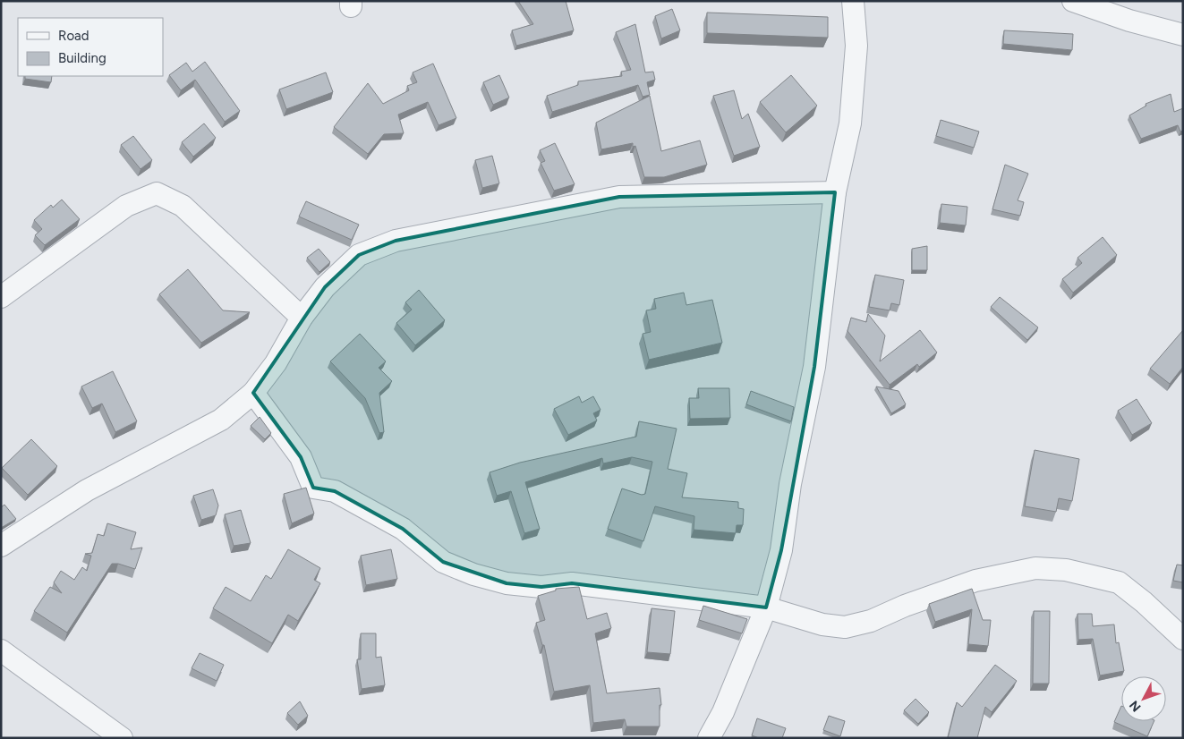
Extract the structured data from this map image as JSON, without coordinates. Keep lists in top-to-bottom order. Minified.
{"legend":["Road","Building"],"north":"bottom left"}
